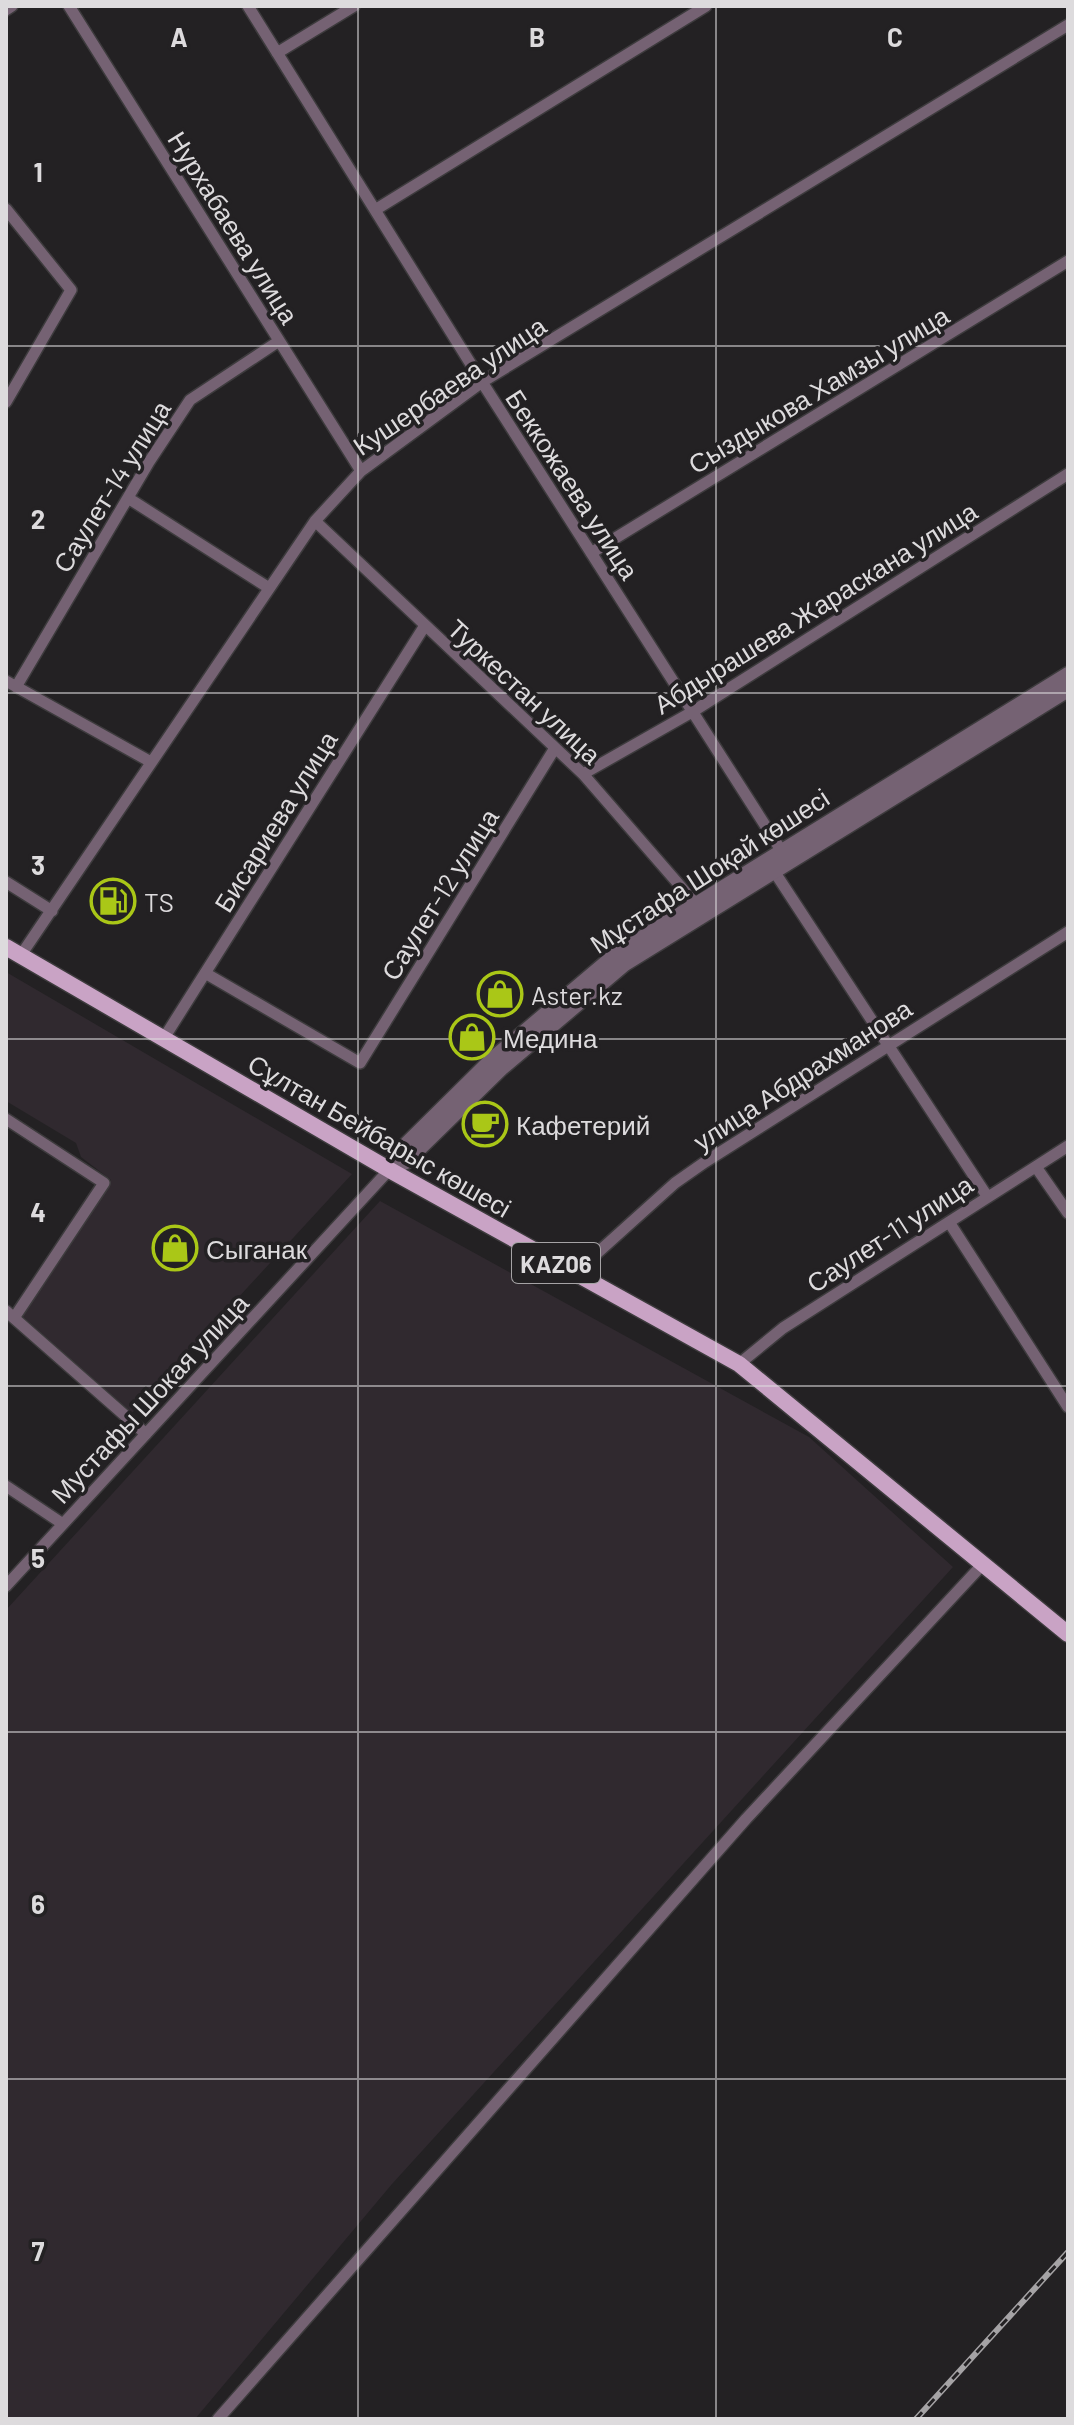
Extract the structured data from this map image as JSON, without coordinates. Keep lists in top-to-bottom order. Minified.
{"streets":{"main road":["Сұлтан Бейбарыс көшесі","KAZ06"],"street":["Нурхабаева улица","Кушербаева улица","Сыздыкова Хамзы улица","Беккожаева улица","Саулет-14 улица","Абдырашева Жараскана улица","Туркестан улица","Бисариева улица","Мұстафа Шоқай көшесі","Саулет-12 улица","улица Абдрахманова","Саулет-11 улица","Мустафы Шокая улица"]},"crossings":[["Нурхабаева улица","Кушербаева улица"],["Нурхабаева улица","Саулет-14 улица"],["Кушербаева улица","Беккожаева улица"],["Кушербаева улица","Туркестан улица"],["Кушербаева улица","Сұлтан Бейбарыс көшесі"],["Сыздыкова Хамзы улица","Беккожаева улица"],["Беккожаева улица","Абдырашева Жараскана улица"],["Беккожаева улица","Мұстафа Шоқай көшесі"],["Абдырашева Жараскана улица","Туркестан улица"],["Туркестан улица","Бисариева улица"],["Туркестан улица","Мұстафа Шоқай көшесі"],["Туркестан улица","Саулет-12 улица"],["Бисариева улица","Саулет-12 улица"],["Бисариева улица","Сұлтан Бейбарыс көшесі"],["Мұстафа Шоқай көшесі","Сұлтан Бейбарыс көшесі"],["Мұстафа Шоқай көшесі","Мустафы Шокая улица"],["улица Абдрахманова","Сұлтан Бейбарыс көшесі"],["Сұлтан Бейбарыс көшесі","Саулет-11 улица"],["Сұлтан Бейбарыс көшесі","Мустафы Шокая улица"]],"places":{"fuel station":["TS"],"shop":["Aster.kz","Медина","Сыганак"],"cafe":["Кафетерий"]},"grid":{"columns":["A","B","C"],"rows":["1","2","3","4","5","6","7"]}}
